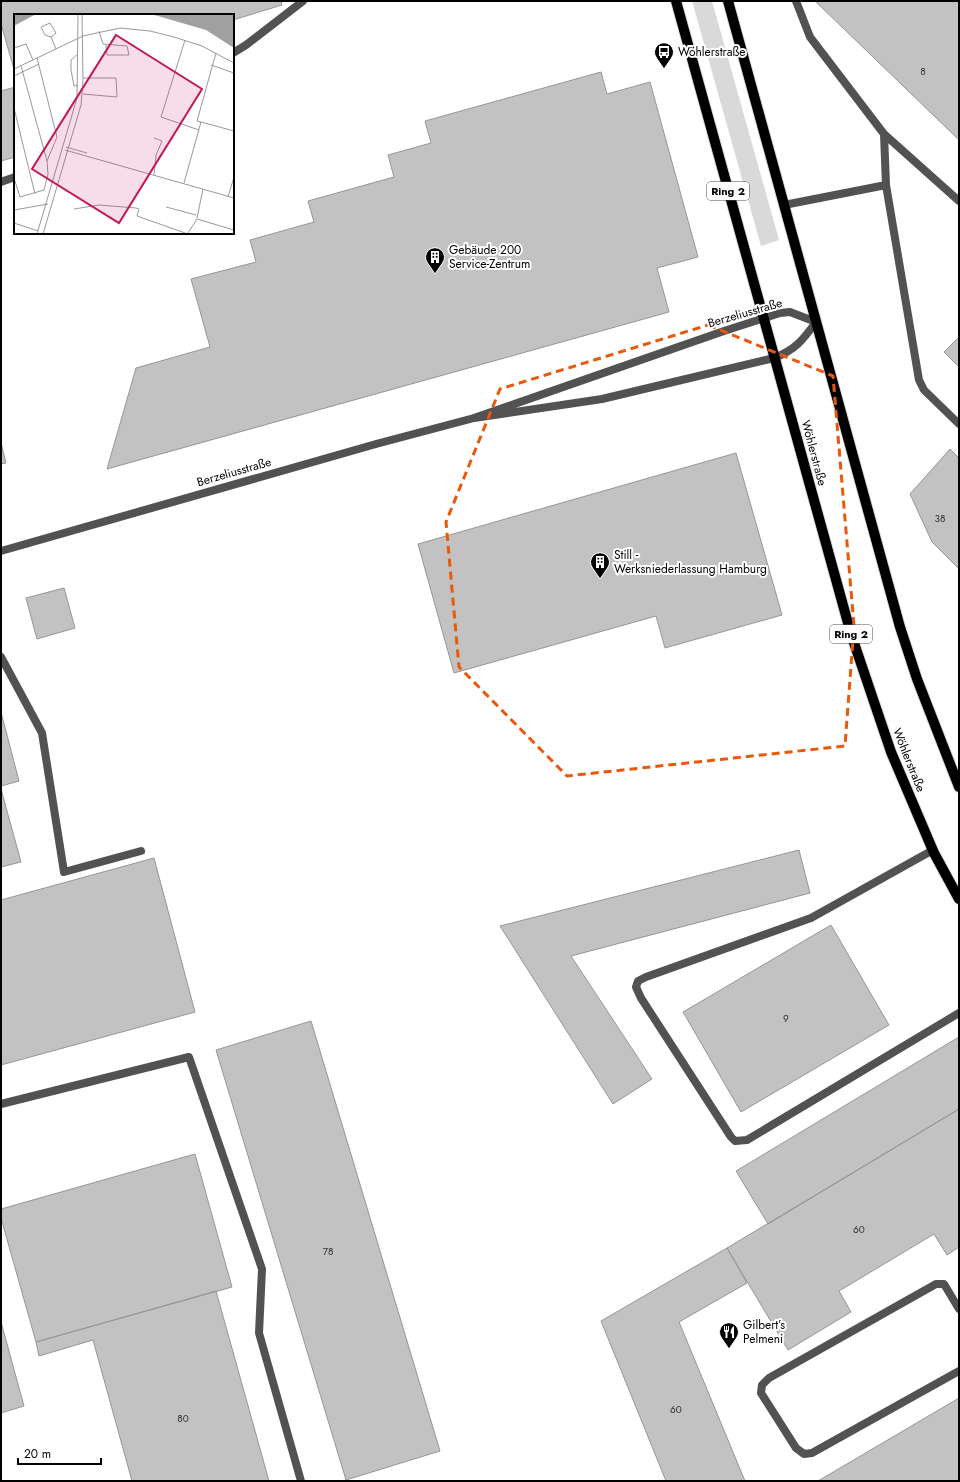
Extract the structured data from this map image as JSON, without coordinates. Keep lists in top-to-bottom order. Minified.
{"streets":{"main road":["Ring 2","Wöhlerstraße"],"street":["Berzeliusstraße"]},"crossings":[["Berzeliusstraße","Wöhlerstraße"]],"places":{"bus stop":["Wöhlerstraße"],"building":["Gebäude 200 Service-Zentrum","Still - Werksniederlassung Hamburg"],"restaurant":["Gilbert’s Pelmeni"]},"house_numbers":["8","38","9","60","78","60","80"],"scale_bar":"20 m"}
